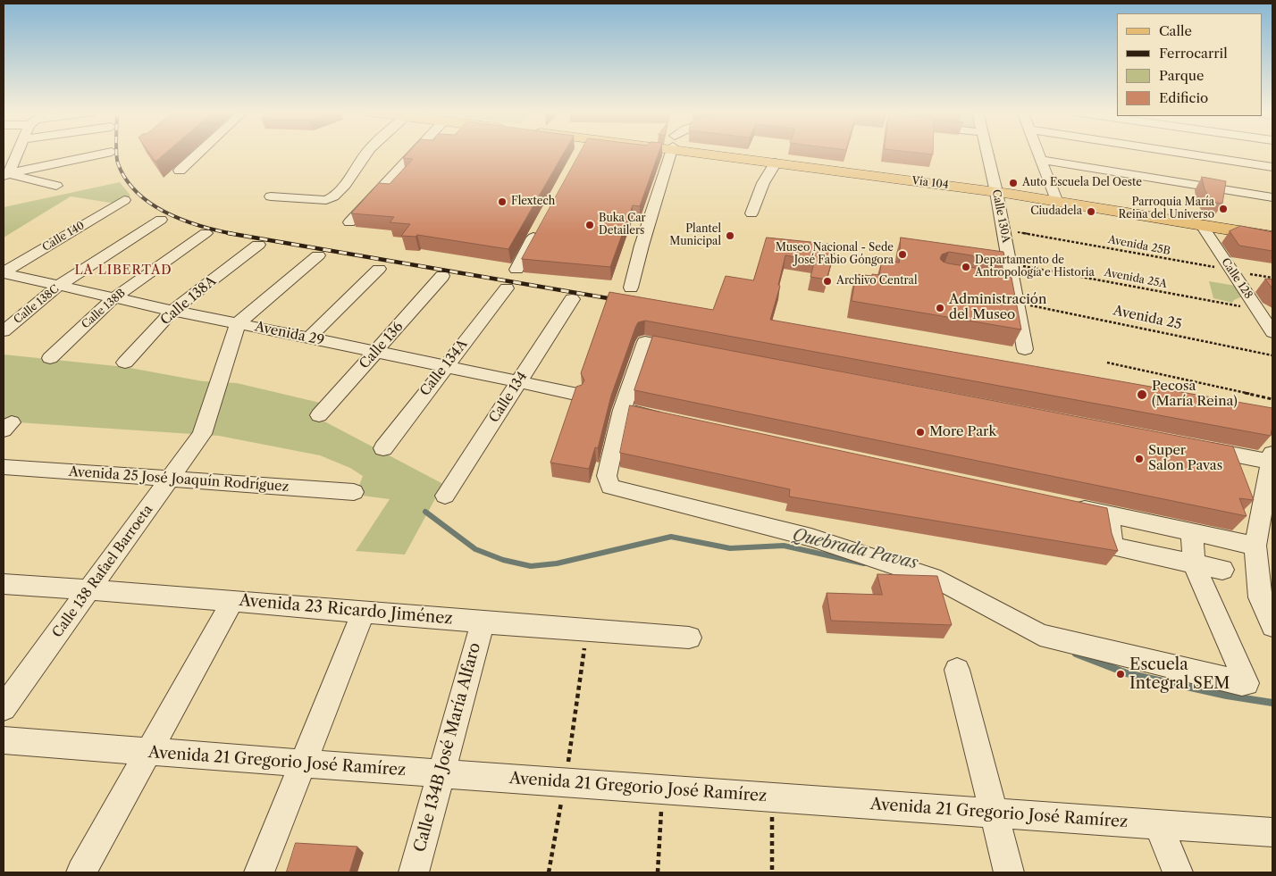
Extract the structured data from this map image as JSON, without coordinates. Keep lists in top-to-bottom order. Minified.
{"streets":{"main road":["Vía 104"],"street":["Calle 130A","Calle 140","Calle 128","Calle 138A","Calle 138C","Calle 138B","Avenida 29","Calle 136","Calle 134A","Calle 134","Avenida 25 José Joaquín Rodríguez","Calle 138 Rafael Barroeta","Avenida 23 Ricardo Jiménez","Calle 134B José María Alfaro","Avenida 21 Gregorio José Ramírez"],"path":["Avenida 25B","Avenida 25A","Avenida 25"]},"crossings":[["Vía 104","Calle 130A"],["Vía 104","Calle 128"],["Calle 130A","Avenida 25B"],["Calle 130A","Avenida 25A"],["Calle 130A","Avenida 25"],["Calle 140","Avenida 29"],["Avenida 25B","Calle 128"],["Avenida 25A","Calle 128"],["Calle 138A","Avenida 29"],["Calle 138C","Avenida 29"],["Calle 138B","Avenida 29"],["Avenida 29","Calle 136"],["Avenida 29","Calle 134A"],["Avenida 29","Calle 134"],["Avenida 29","Calle 138 Rafael Barroeta"],["Avenida 25 José Joaquín Rodríguez","Calle 138 Rafael Barroeta"],["Calle 138 Rafael Barroeta","Avenida 23 Ricardo Jiménez"],["Avenida 23 Ricardo Jiménez","Calle 134B José María Alfaro"],["Calle 134B José María Alfaro","Avenida 21 Gregorio José Ramírez"]],"districts":["LA LIBERTAD"],"water":["Quebrada Pavas"],"places":["Auto Escuela Del Oeste","Flextech","Parroquia María Reina del Universo","Ciudadela","Buka Car Detailers","Plantel Municipal","Museo Nacional - Sede José Fabio Góngora","Departamento de Antropología e Historia","Archivo Central","Administración del Museo","Pecosa (María Reina)","More Park","Super Salon Pavas","Escuela Integral SEM"],"legend":["Calle","Ferrocarril","Parque","Edificio"]}
